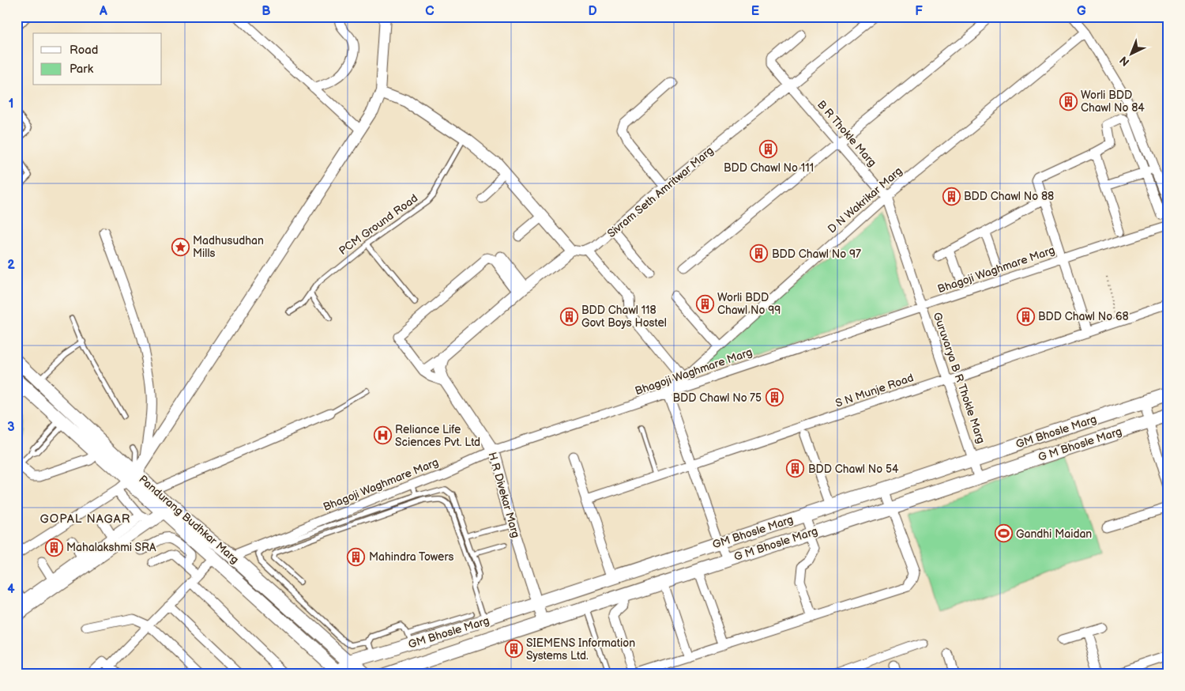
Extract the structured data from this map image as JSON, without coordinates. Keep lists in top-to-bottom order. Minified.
{"streets":{"main road":["GM Bhosle Marg","G M Bhosle Marg","Pandurang Budhkar Marg"],"street":["B R Thokle Marg","Sivram Seth Amritwar Marg","D N Wakrikar Marg","Bhagoji Waghmare Marg","Guruvarya B R Thokle Marg","S N Munje Road","H R Divekar Marg"],"lane":["PCM Ground Road"]},"crossings":[["B R Thokle Marg","Sivram Seth Amritwar Marg"],["B R Thokle Marg","D N Wakrikar Marg"],["B R Thokle Marg","Guruvarya B R Thokle Marg"],["D N Wakrikar Marg","Bhagoji Waghmare Marg"],["D N Wakrikar Marg","Guruvarya B R Thokle Marg"],["Bhagoji Waghmare Marg","Guruvarya B R Thokle Marg"],["Bhagoji Waghmare Marg","H R Divekar Marg"],["Bhagoji Waghmare Marg","Pandurang Budhkar Marg"],["Guruvarya B R Thokle Marg","S N Munje Road"],["Guruvarya B R Thokle Marg","GM Bhosle Marg"],["Guruvarya B R Thokle Marg","G M Bhosle Marg"],["GM Bhosle Marg","H R Divekar Marg"],["GM Bhosle Marg","Pandurang Budhkar Marg"],["G M Bhosle Marg","H R Divekar Marg"]],"districts":["GOPAL NAGAR"],"places":{"building":["Worli BDD Chawl No 84","BDD Chawl No 111","BDD Chawl No 88","BDD Chawl No 97","Worli BDD Chawl No 99","BDD Chawl 118 Govt Boys Hostel","BDD Chawl No 68","BDD Chawl No 75","BDD Chawl No 54","Mahalakshmi SRA","Mahindra Towers","SIEMENS Information Systems Ltd."],"place":["Madhusudhan Mills"],"hospital":["Reliance Life Sciences Pvt. Ltd"],"sports":["Gandhi Maidan"]},"legend":["Road","Park"],"north":"bottom left","grid":{"columns":["A","B","C","D","E","F","G"],"rows":["1","2","3","4"]}}
